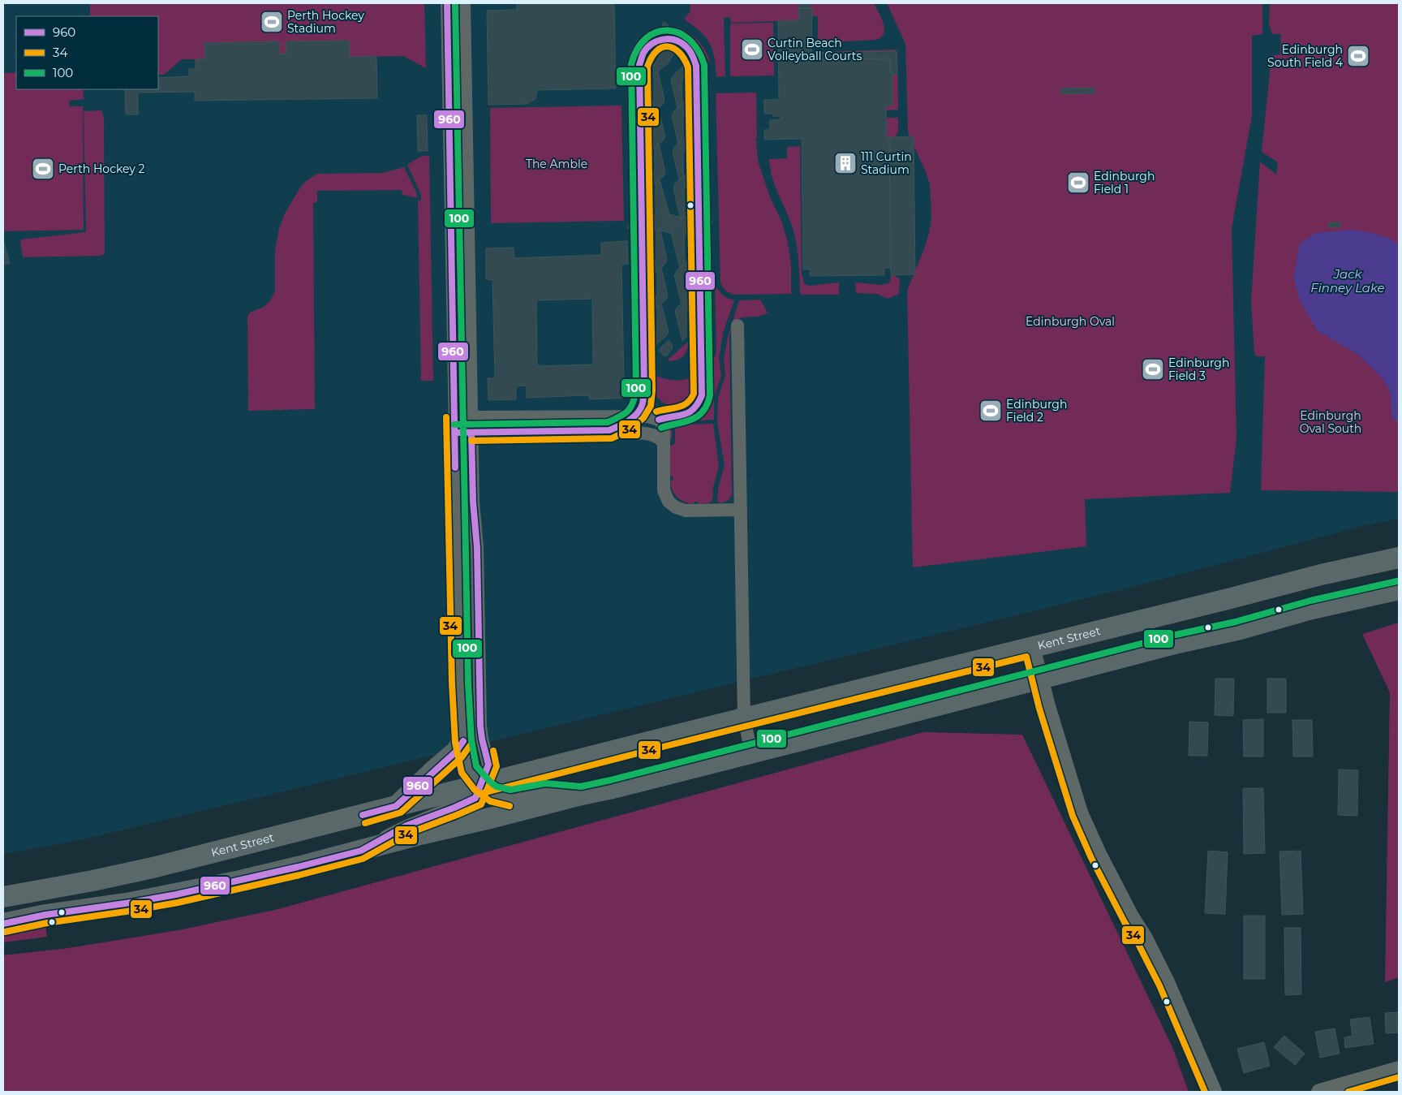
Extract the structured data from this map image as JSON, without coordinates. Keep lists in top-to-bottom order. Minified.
{"streets":{"main road":["Kent Street"]},"water":["Jack Finney Lake"],"parks":["The Amble","Edinburgh Oval","Edinburgh Oval South"],"places":{"sports":["Perth Hockey Stadium","Curtin Beach Volleyball Courts","Edinburgh South Field 4","Perth Hockey 2","Edinburgh Field 1","Edinburgh Field 3","Edinburgh Field 2"],"building":["111 Curtin Stadium"]},"lines":["transit line 960","transit line 100","transit line 34"],"legend":["960","34","100"]}
